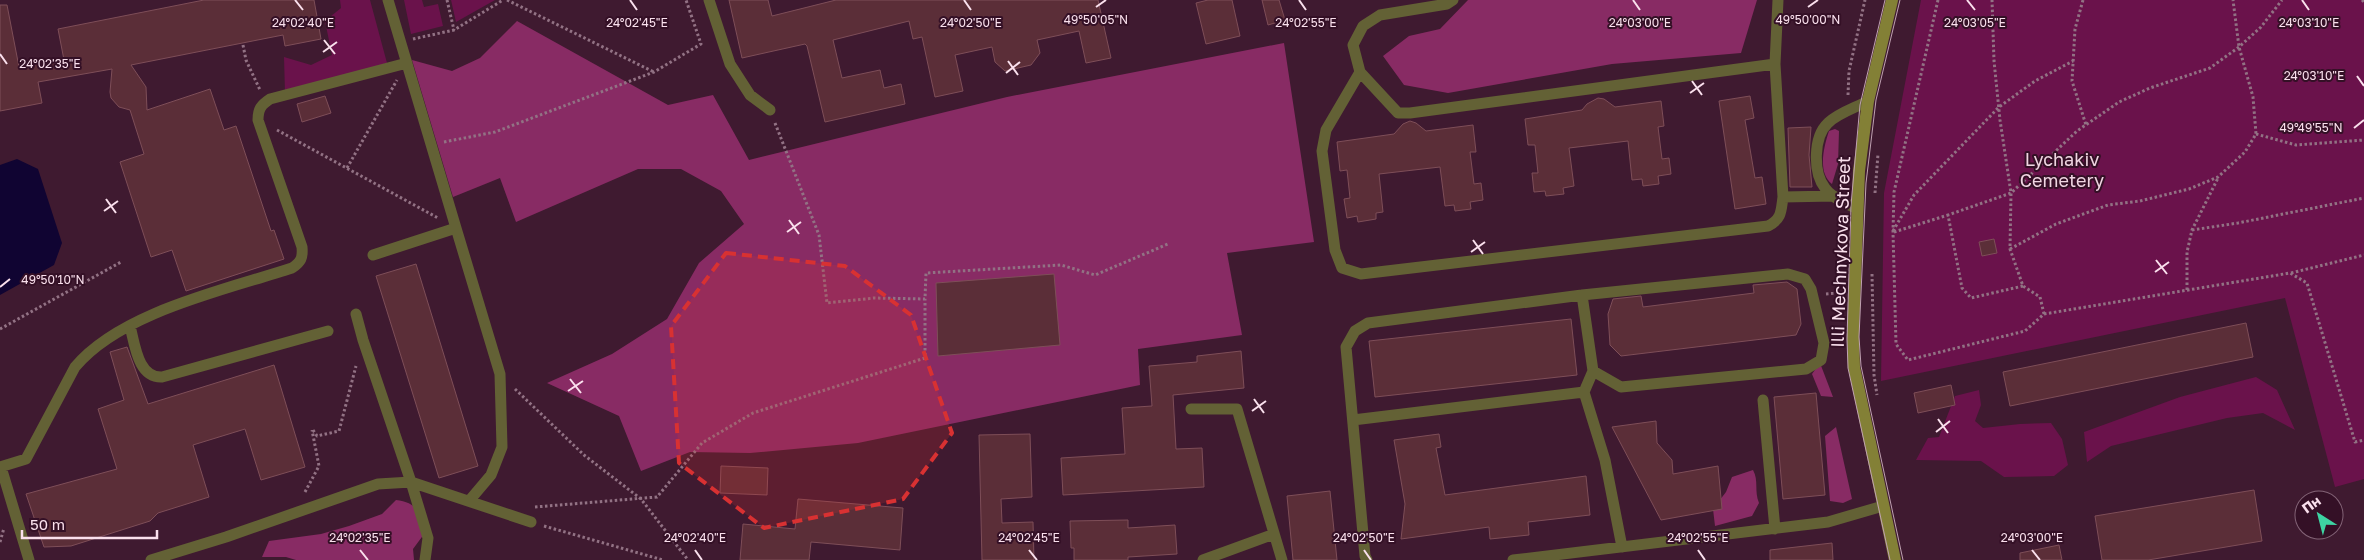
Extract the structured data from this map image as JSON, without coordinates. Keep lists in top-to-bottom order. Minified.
{"streets":{"main road":["Illi Mechnykova Street"]},"parks":["Lychakiv Cemetery"],"scale_bar":"50 m","north":"top left","coordinates":["49°50'05\"N","49°50'00\"N","24°02'40\"E","24°02'45\"E","24°02'50\"E","24°02'55\"E","24°03'00\"E","24°03'05\"E","24°03'10\"E","24°02'35\"E","49°49'55\"N","49°50'10\"N"]}
